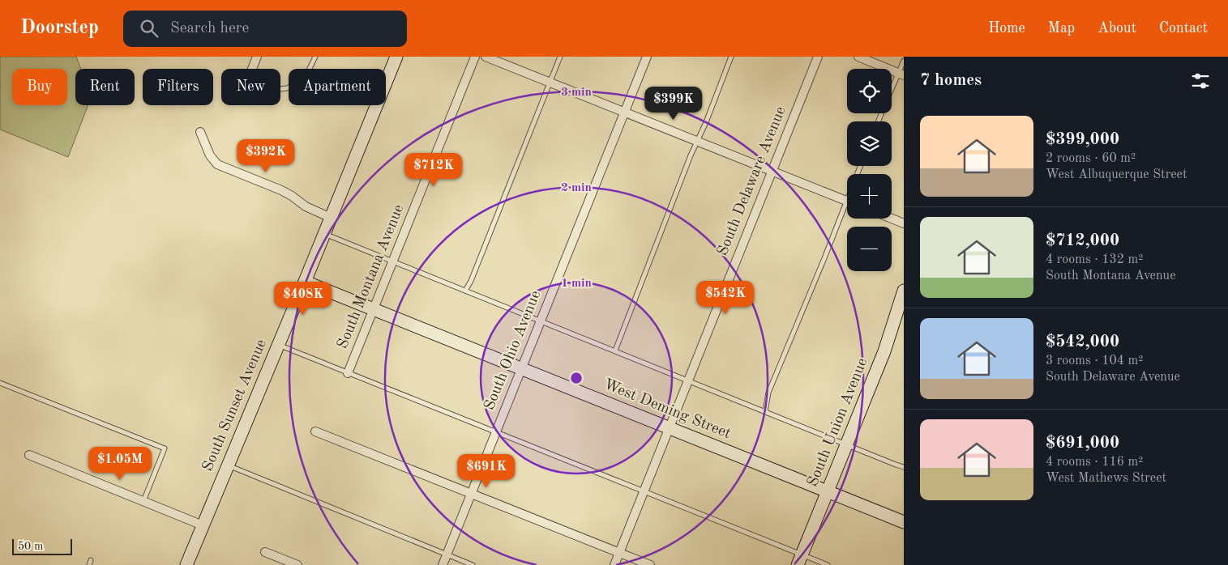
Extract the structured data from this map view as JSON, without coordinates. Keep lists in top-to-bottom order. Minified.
{"streets":{"main road":["South Sunset Avenue","West Deming Street","South Union Avenue"],"street":["South Delaware Avenue","South Montana Avenue","South Ohio Avenue"]},"crossings":[["South Delaware Avenue","West Deming Street"],["South Montana Avenue","West Deming Street"],["South Ohio Avenue","West Deming Street"],["South Sunset Avenue","West Deming Street"],["West Deming Street","South Union Avenue"]],"scale_bar":"50 m","page":{"header":"Doorstep","search":"Search here","nav":["Home","Map","About","Contact"],"heading":"7 homes","map_buttons":["+","−"],"chip":["Buy","Rent","Filters","New","Apartment"],"price":["$399K","$392K","$712K","$542K","$408K","$1.05M","$691K"],"list":[{"name":"$399,000","note":"2 rooms · 60 m² · West Albuquerque Street"},{"name":"$712,000","note":"4 rooms · 132 m² · South Montana Avenue"},{"name":"$542,000","note":"3 rooms · 104 m² · South Delaware Avenue"},{"name":"$691,000","note":"4 rooms · 116 m² · West Mathews Street"}],"scale":"50 m"},"rings":["3 min","2 min","1 min"]}
